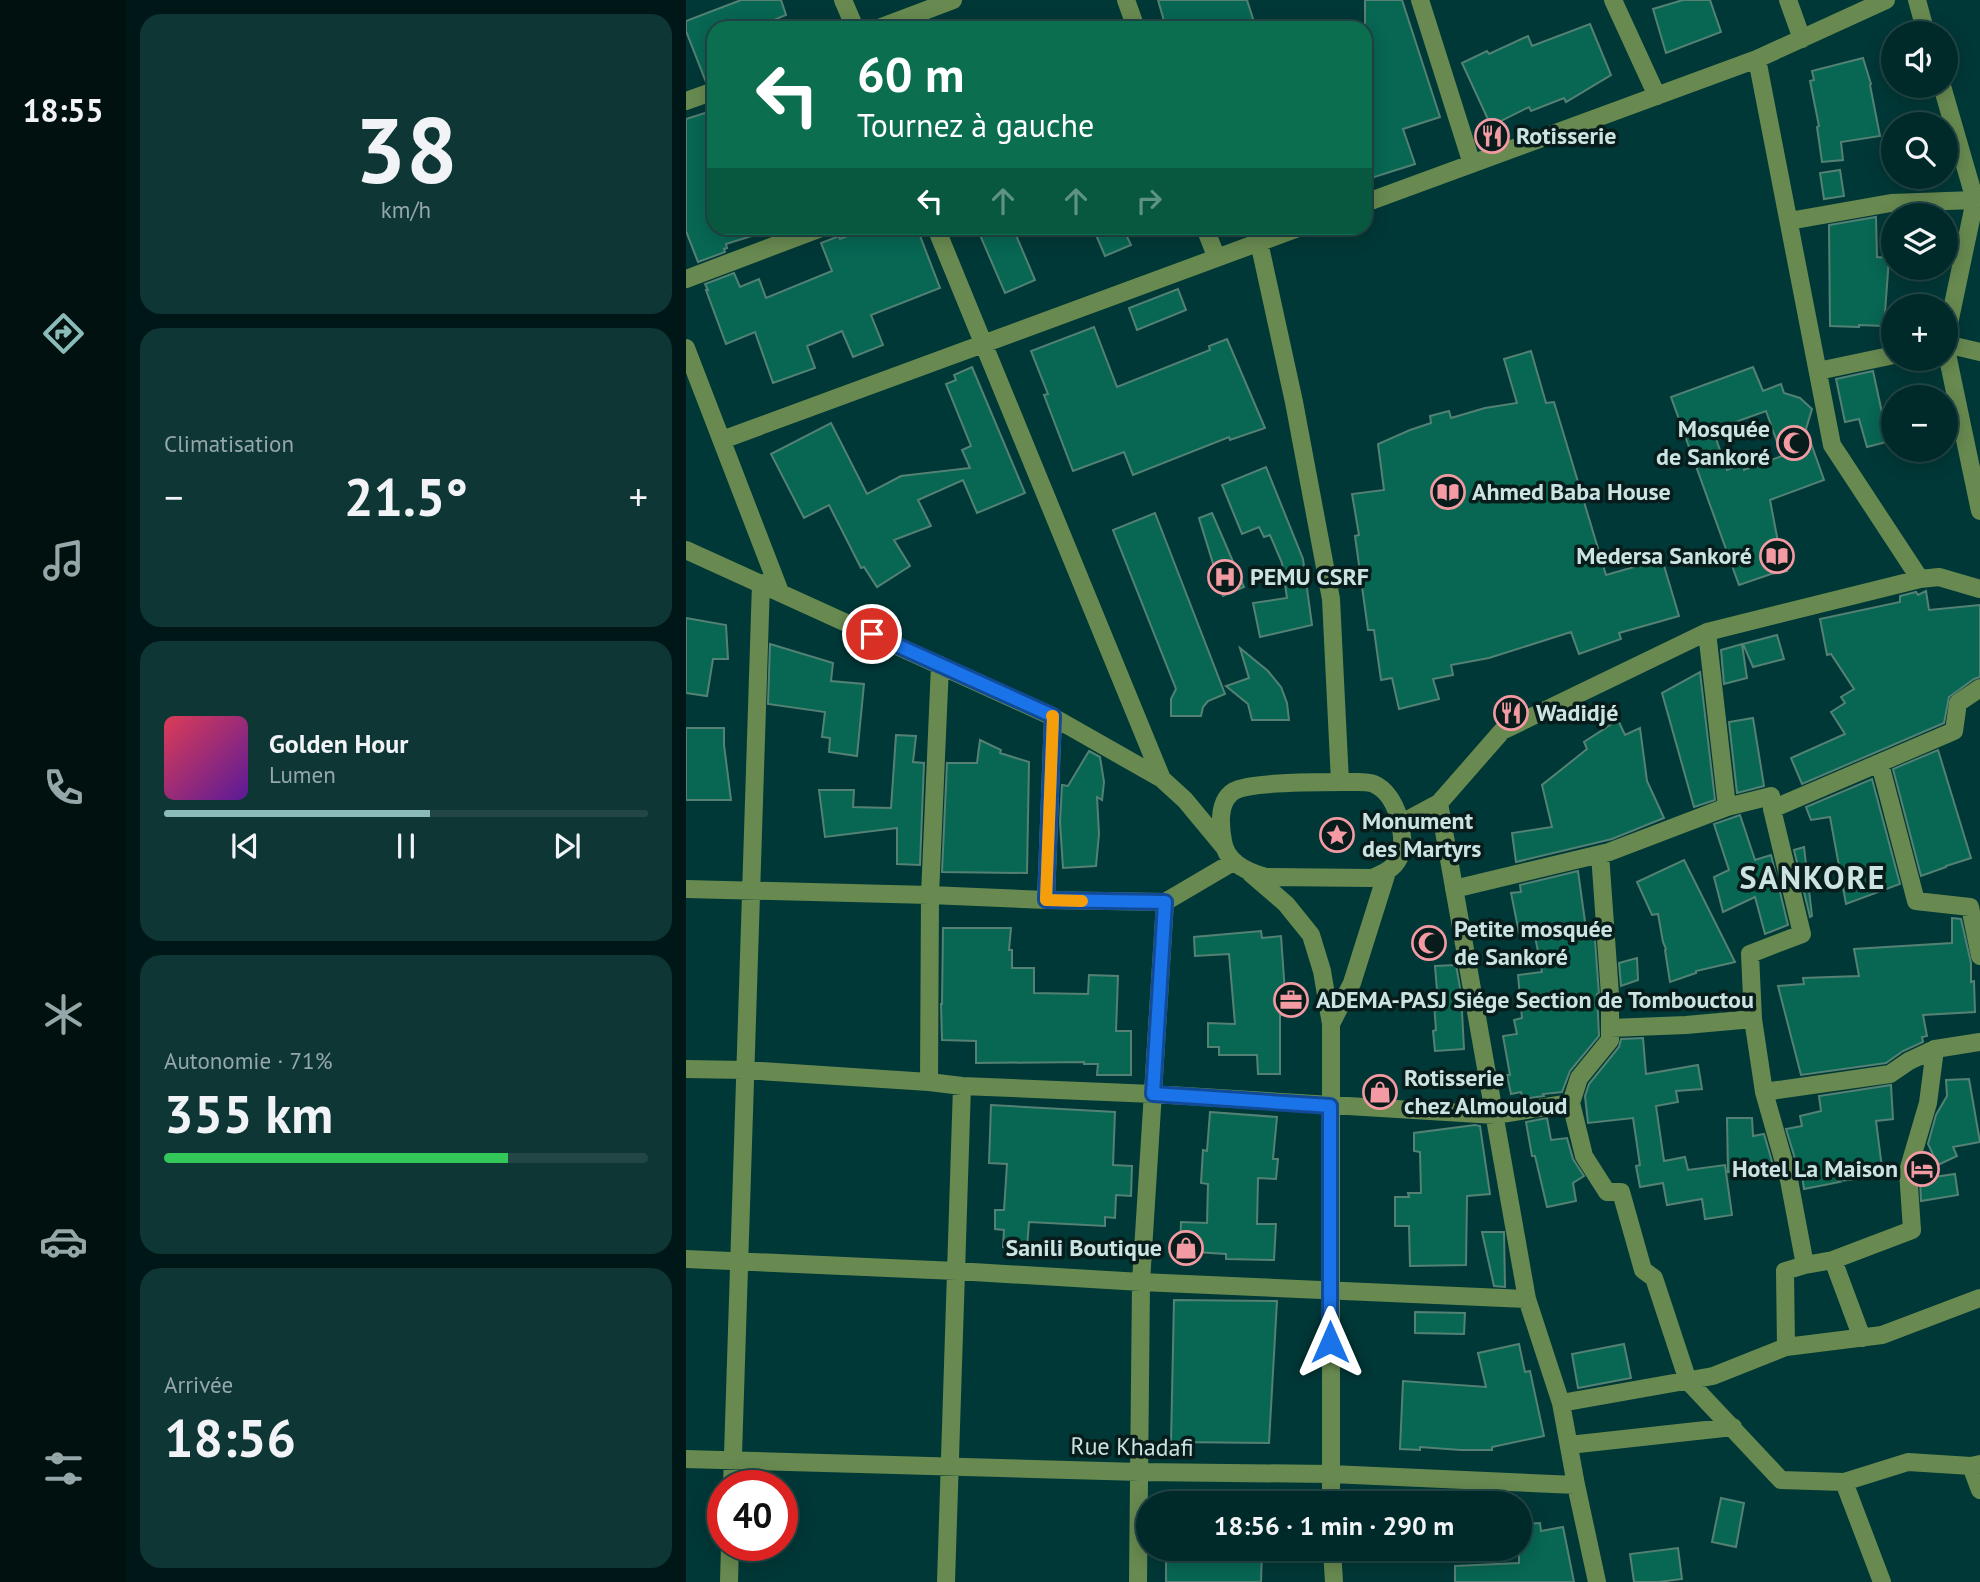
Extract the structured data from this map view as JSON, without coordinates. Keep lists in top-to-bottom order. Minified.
{"streets":{"street":["Rue Khadafi"]},"districts":["SANKORE"],"places":{"restaurant":["Rotisserie","Wadidjé"],"mosque":["Mosquée de Sankoré","Petite mosquée de Sankoré"],"library":["Ahmed Baba House","Medersa Sankoré"],"hospital":["PEMU CSRF"],"place":["Monument des Martyrs"],"office":["ADEMA-PASJ Siége Section de Tombouctou"],"shop":["Rotisserie chez Almouloud","Sanili Boutique"],"hotel":["Hotel La Maison"]},"page":{"tabs":"18:55","tile":[["38","km/h"],"Climatisation",["Autonomie · 71%","355 km"],["Arrivée","18:56"]],"map_buttons":["+","−"],"turn":["60 m","Tournez à gauche"],"heat":["−","21.5°","+"],"song":["Golden Hour","Lumen"],"limit":"40","trip":"18:56 · 1 min · 290 m"}}
